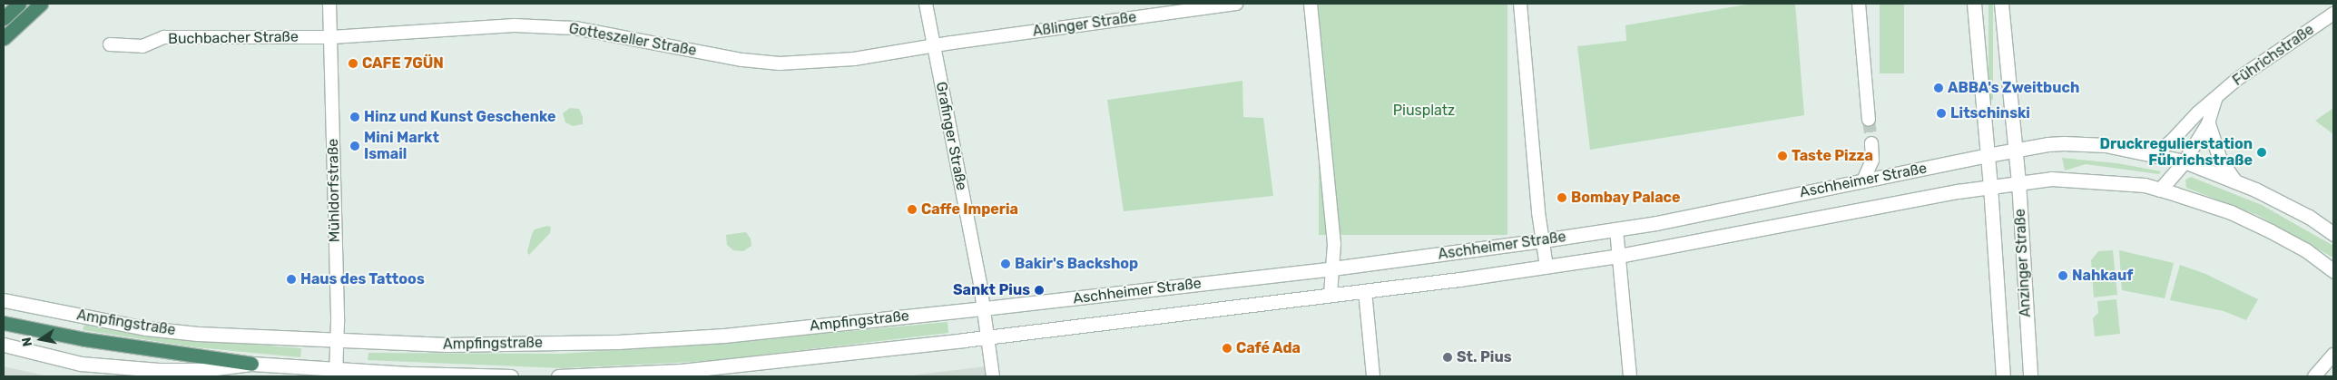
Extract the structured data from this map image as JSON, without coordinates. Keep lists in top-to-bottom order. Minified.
{"streets":{"main road":["Aschheimer Straße","Anzinger Straße","Ampfingstraße"],"street":["Aßlinger Straße","Buchbacher Straße","Gotteszeller Straße","Führichstraße","Grafinger Straße","Mühldorfstraße"]},"crossings":[["Aßlinger Straße","Gotteszeller Straße"],["Aßlinger Straße","Grafinger Straße"],["Buchbacher Straße","Gotteszeller Straße"],["Buchbacher Straße","Mühldorfstraße"],["Gotteszeller Straße","Grafinger Straße"],["Gotteszeller Straße","Mühldorfstraße"],["Führichstraße","Aschheimer Straße"],["Grafinger Straße","Aschheimer Straße"],["Grafinger Straße","Ampfingstraße"],["Aschheimer Straße","Anzinger Straße"],["Aschheimer Straße","Ampfingstraße"],["Mühldorfstraße","Ampfingstraße"]],"parks":["Piusplatz"],"places":["CAFE 7GÜN","ABBA's Zweitbuch","Litschinski","Hinz und Kunst Geschenke","Mini Markt Ismail","Druckregulierstation Führichstraße","Taste Pizza","Bombay Palace","Caffe Imperia","Bakir's Backshop","Nahkauf","Haus des Tattoos","Sankt Pius","Café Ada","St. Pius"],"north":"left"}
